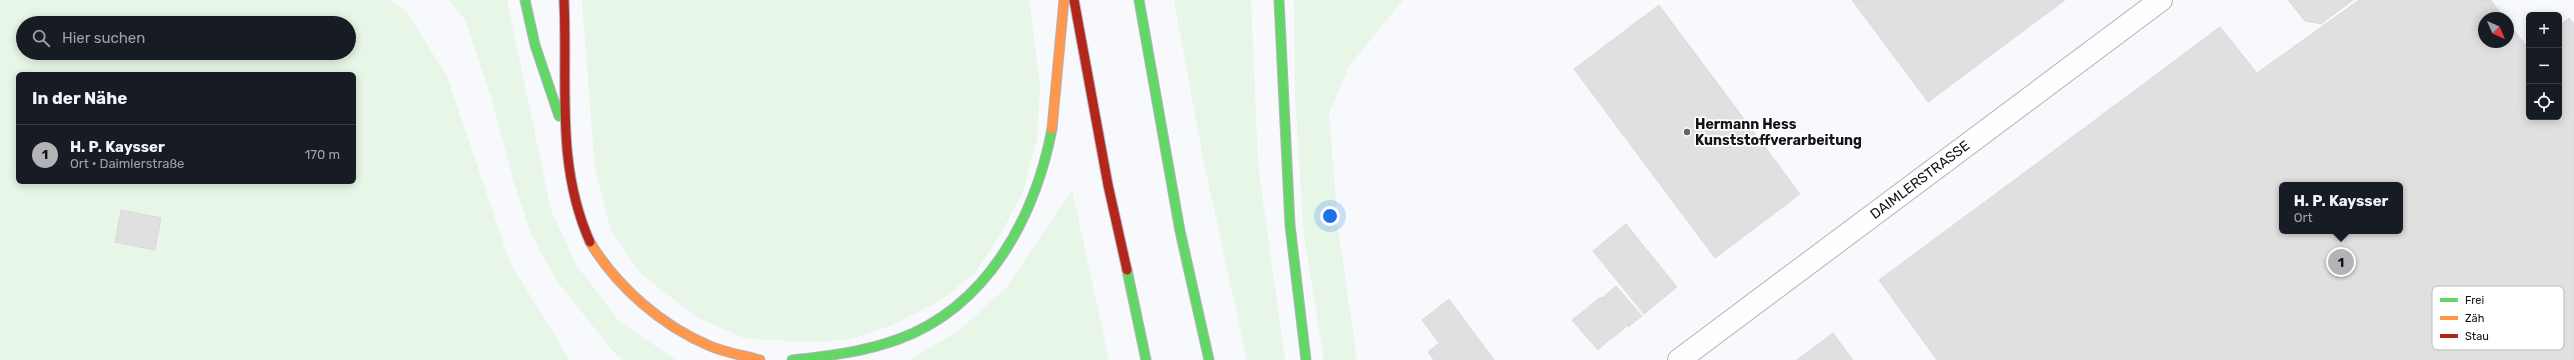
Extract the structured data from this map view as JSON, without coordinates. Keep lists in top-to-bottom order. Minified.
{"streets":{"street":["DAIMLERSTRASSE"]},"places":["Hermann Hess Kunststoffverarbeitung"],"legend":["Frei","Zäh","Stau"],"north":"bottom right","page":{"map_buttons":["+","−"],"search":"Hier suchen","heading":"In der Nähe","list":[{"mark":"1","name":"H. P. Kaysser","note":"Ort · Daimlerstraße","value":"170 m"}],"popup":["H. P. Kaysser","Ort"],"pins":"1"}}
